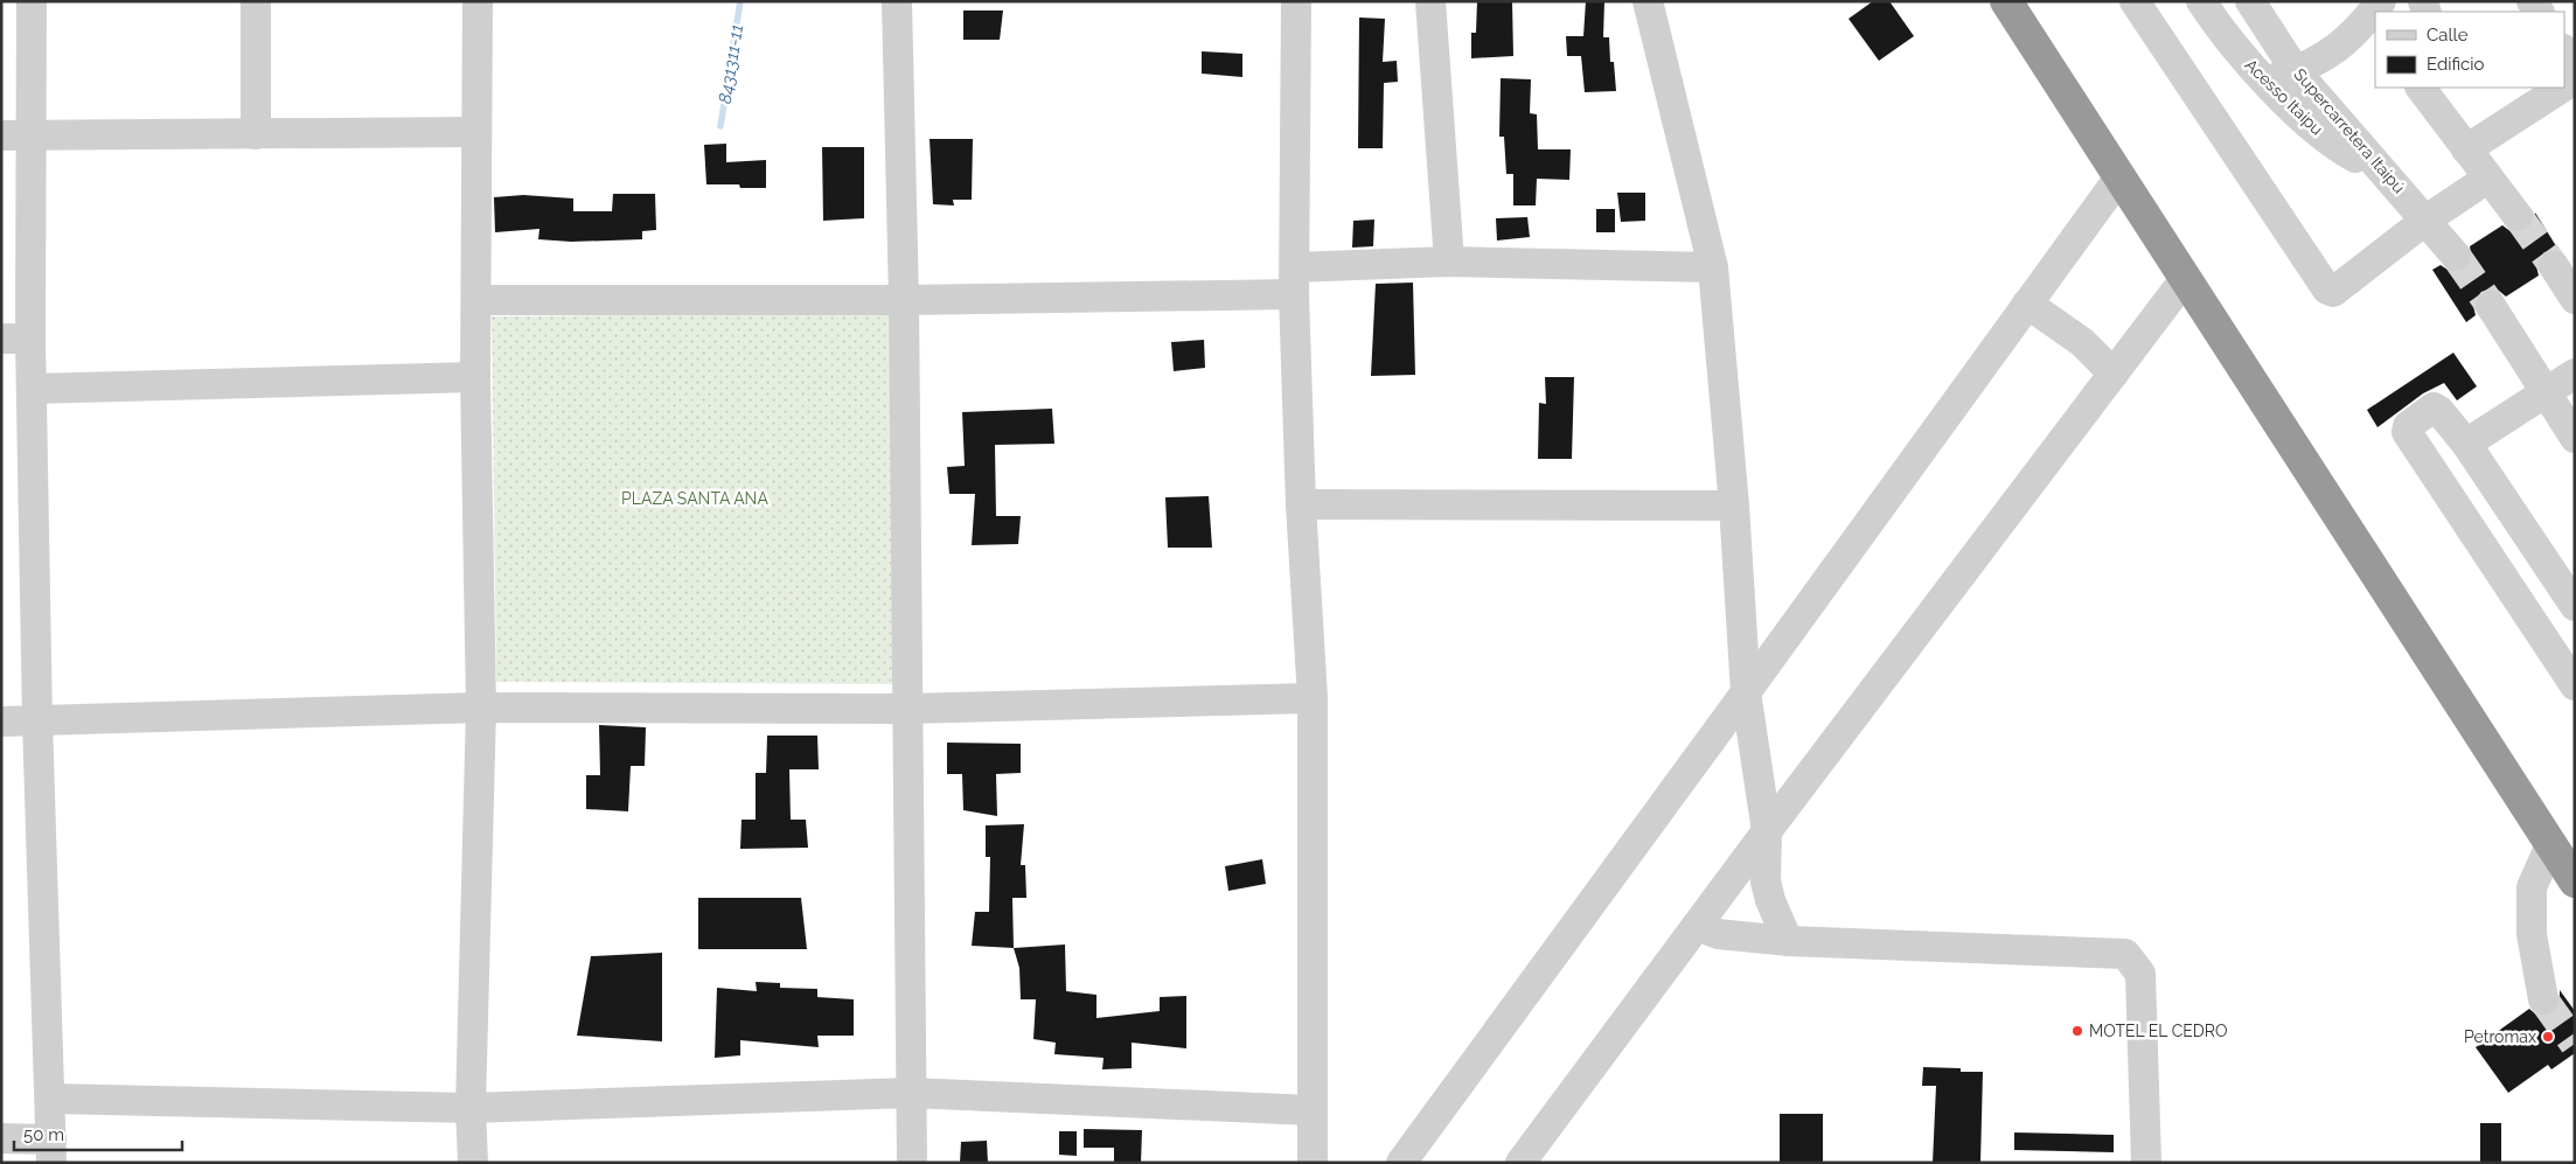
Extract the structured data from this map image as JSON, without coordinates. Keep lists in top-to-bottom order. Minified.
{"streets":{"street":["Acesso Itaipu","Supercarretera Itaipú"]},"crossings":[["Acesso Itaipu","Supercarretera Itaipú"]],"water":["8431311-11"],"parks":["PLAZA SANTA ANA"],"places":["MOTEL EL CEDRO","Petromax"],"legend":["Calle","Edificio"],"scale_bar":"50 m"}
